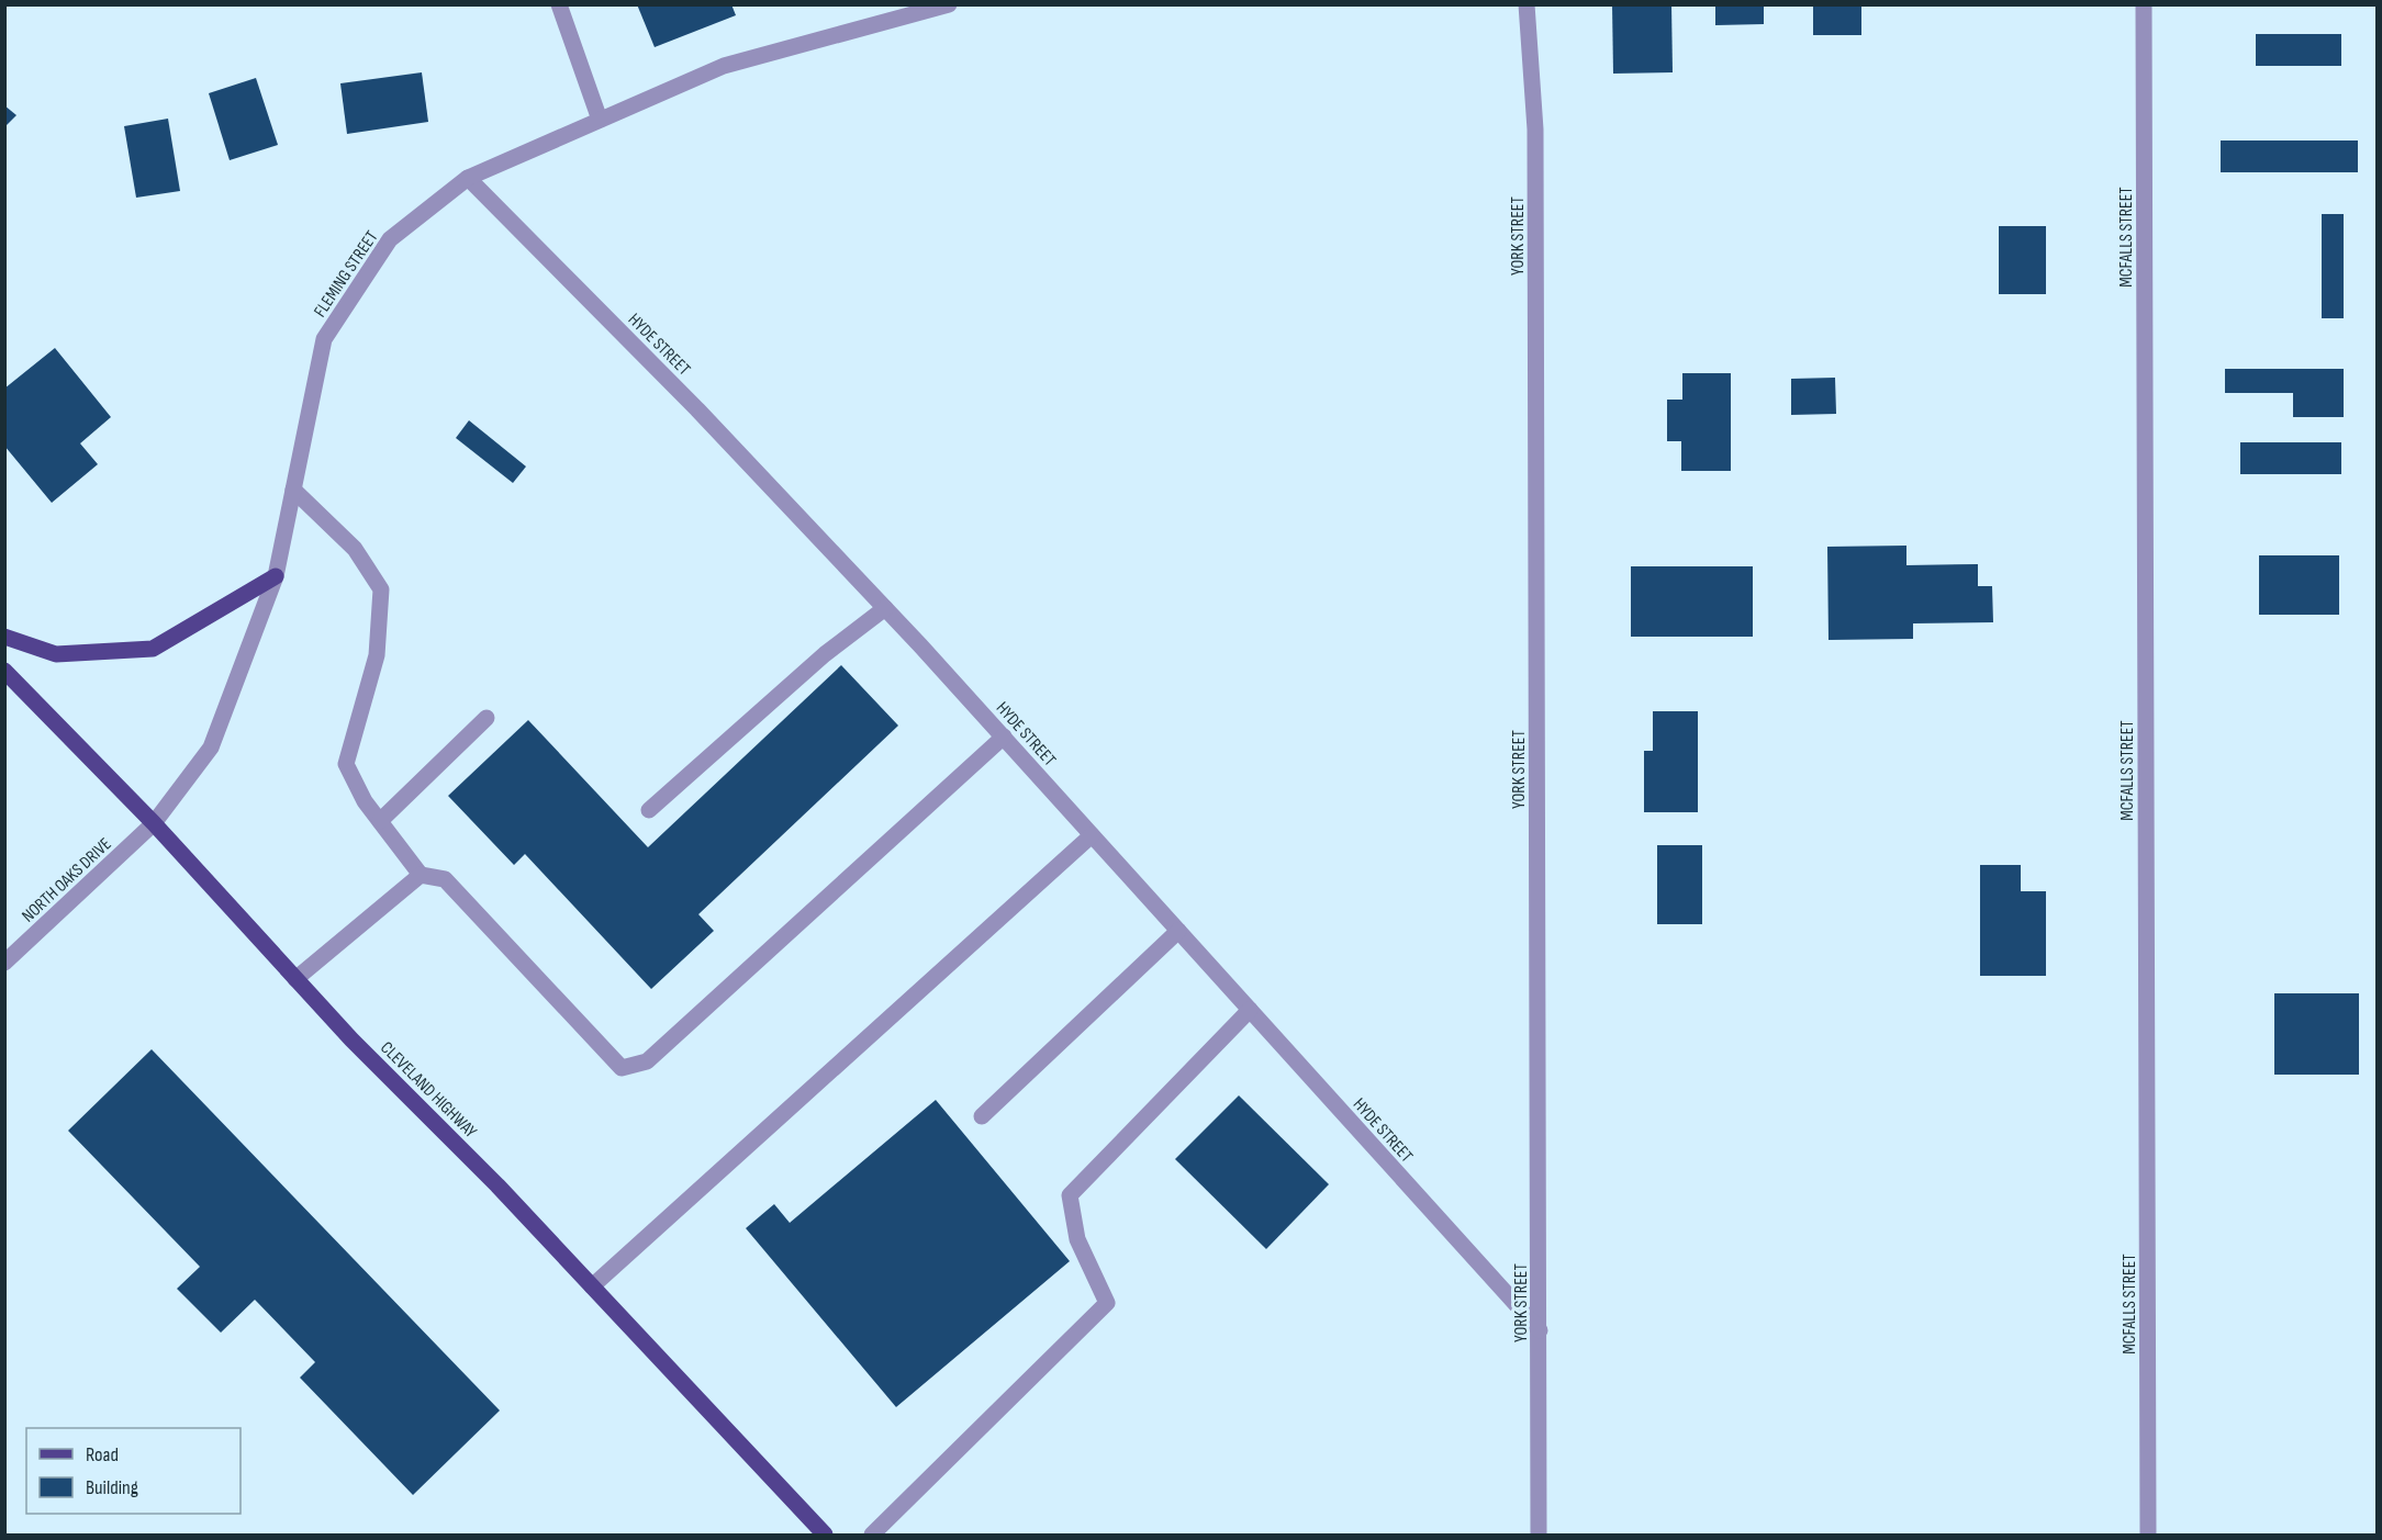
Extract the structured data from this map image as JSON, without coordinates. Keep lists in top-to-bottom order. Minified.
{"streets":{"main road":["CLEVELAND HIGHWAY"],"street":["YORK STREET","MCFALLS STREET","FLEMING STREET","HYDE STREET","NORTH OAKS DRIVE"]},"crossings":[["YORK STREET","HYDE STREET"],["FLEMING STREET","HYDE STREET"],["FLEMING STREET","NORTH OAKS DRIVE"],["FLEMING STREET","CLEVELAND HIGHWAY"],["NORTH OAKS DRIVE","CLEVELAND HIGHWAY"]],"legend":["Road","Building"]}
